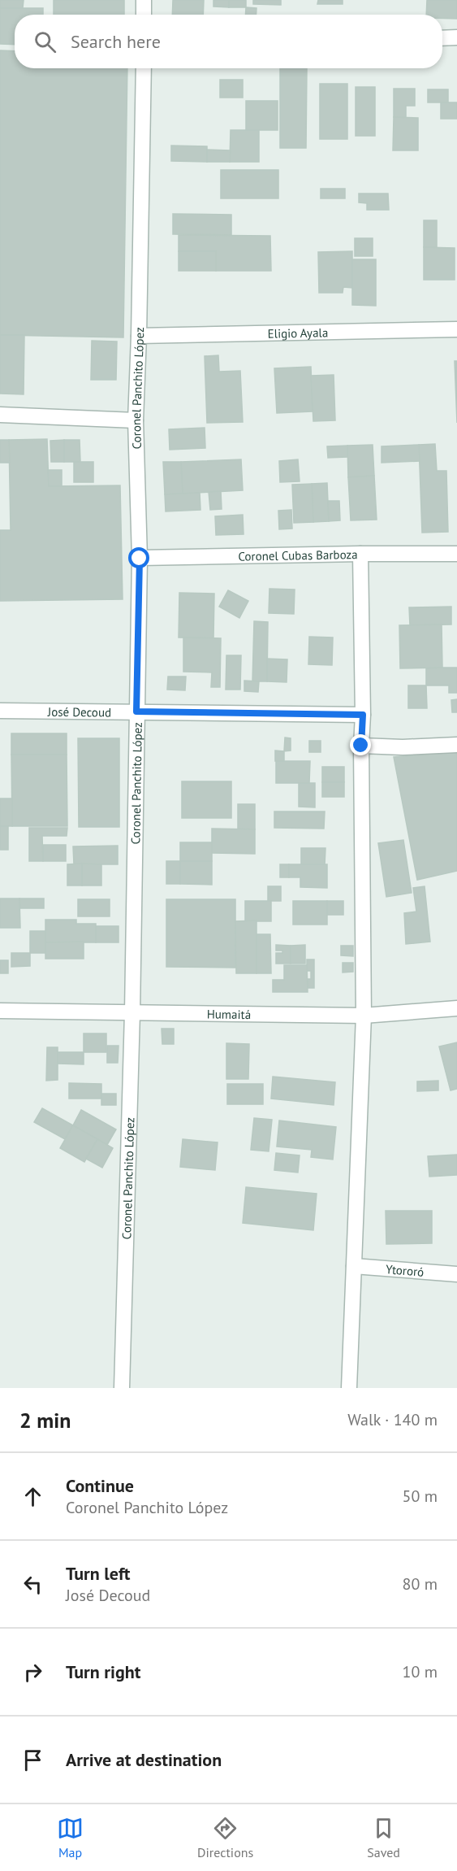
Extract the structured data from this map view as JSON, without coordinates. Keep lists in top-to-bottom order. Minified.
{"streets":{"street":["Eligio Ayala","Coronel Panchito López","Coronel Cubas Barboza","José Decoud","Humaitá","Ytororó"]},"crossings":[["Eligio Ayala","Coronel Panchito López"],["Coronel Panchito López","Coronel Cubas Barboza"],["Coronel Panchito López","José Decoud"],["Coronel Panchito López","Humaitá"]],"page":{"search":"Search here","heading":["2 min","Walk · 140 m"],"list":[["Continue","Coronel Panchito López","50 m"],["Turn left","José Decoud","80 m"],["Turn right","10 m"],"Arrive at destination"],"nav":["Map","Directions","Saved"]}}
